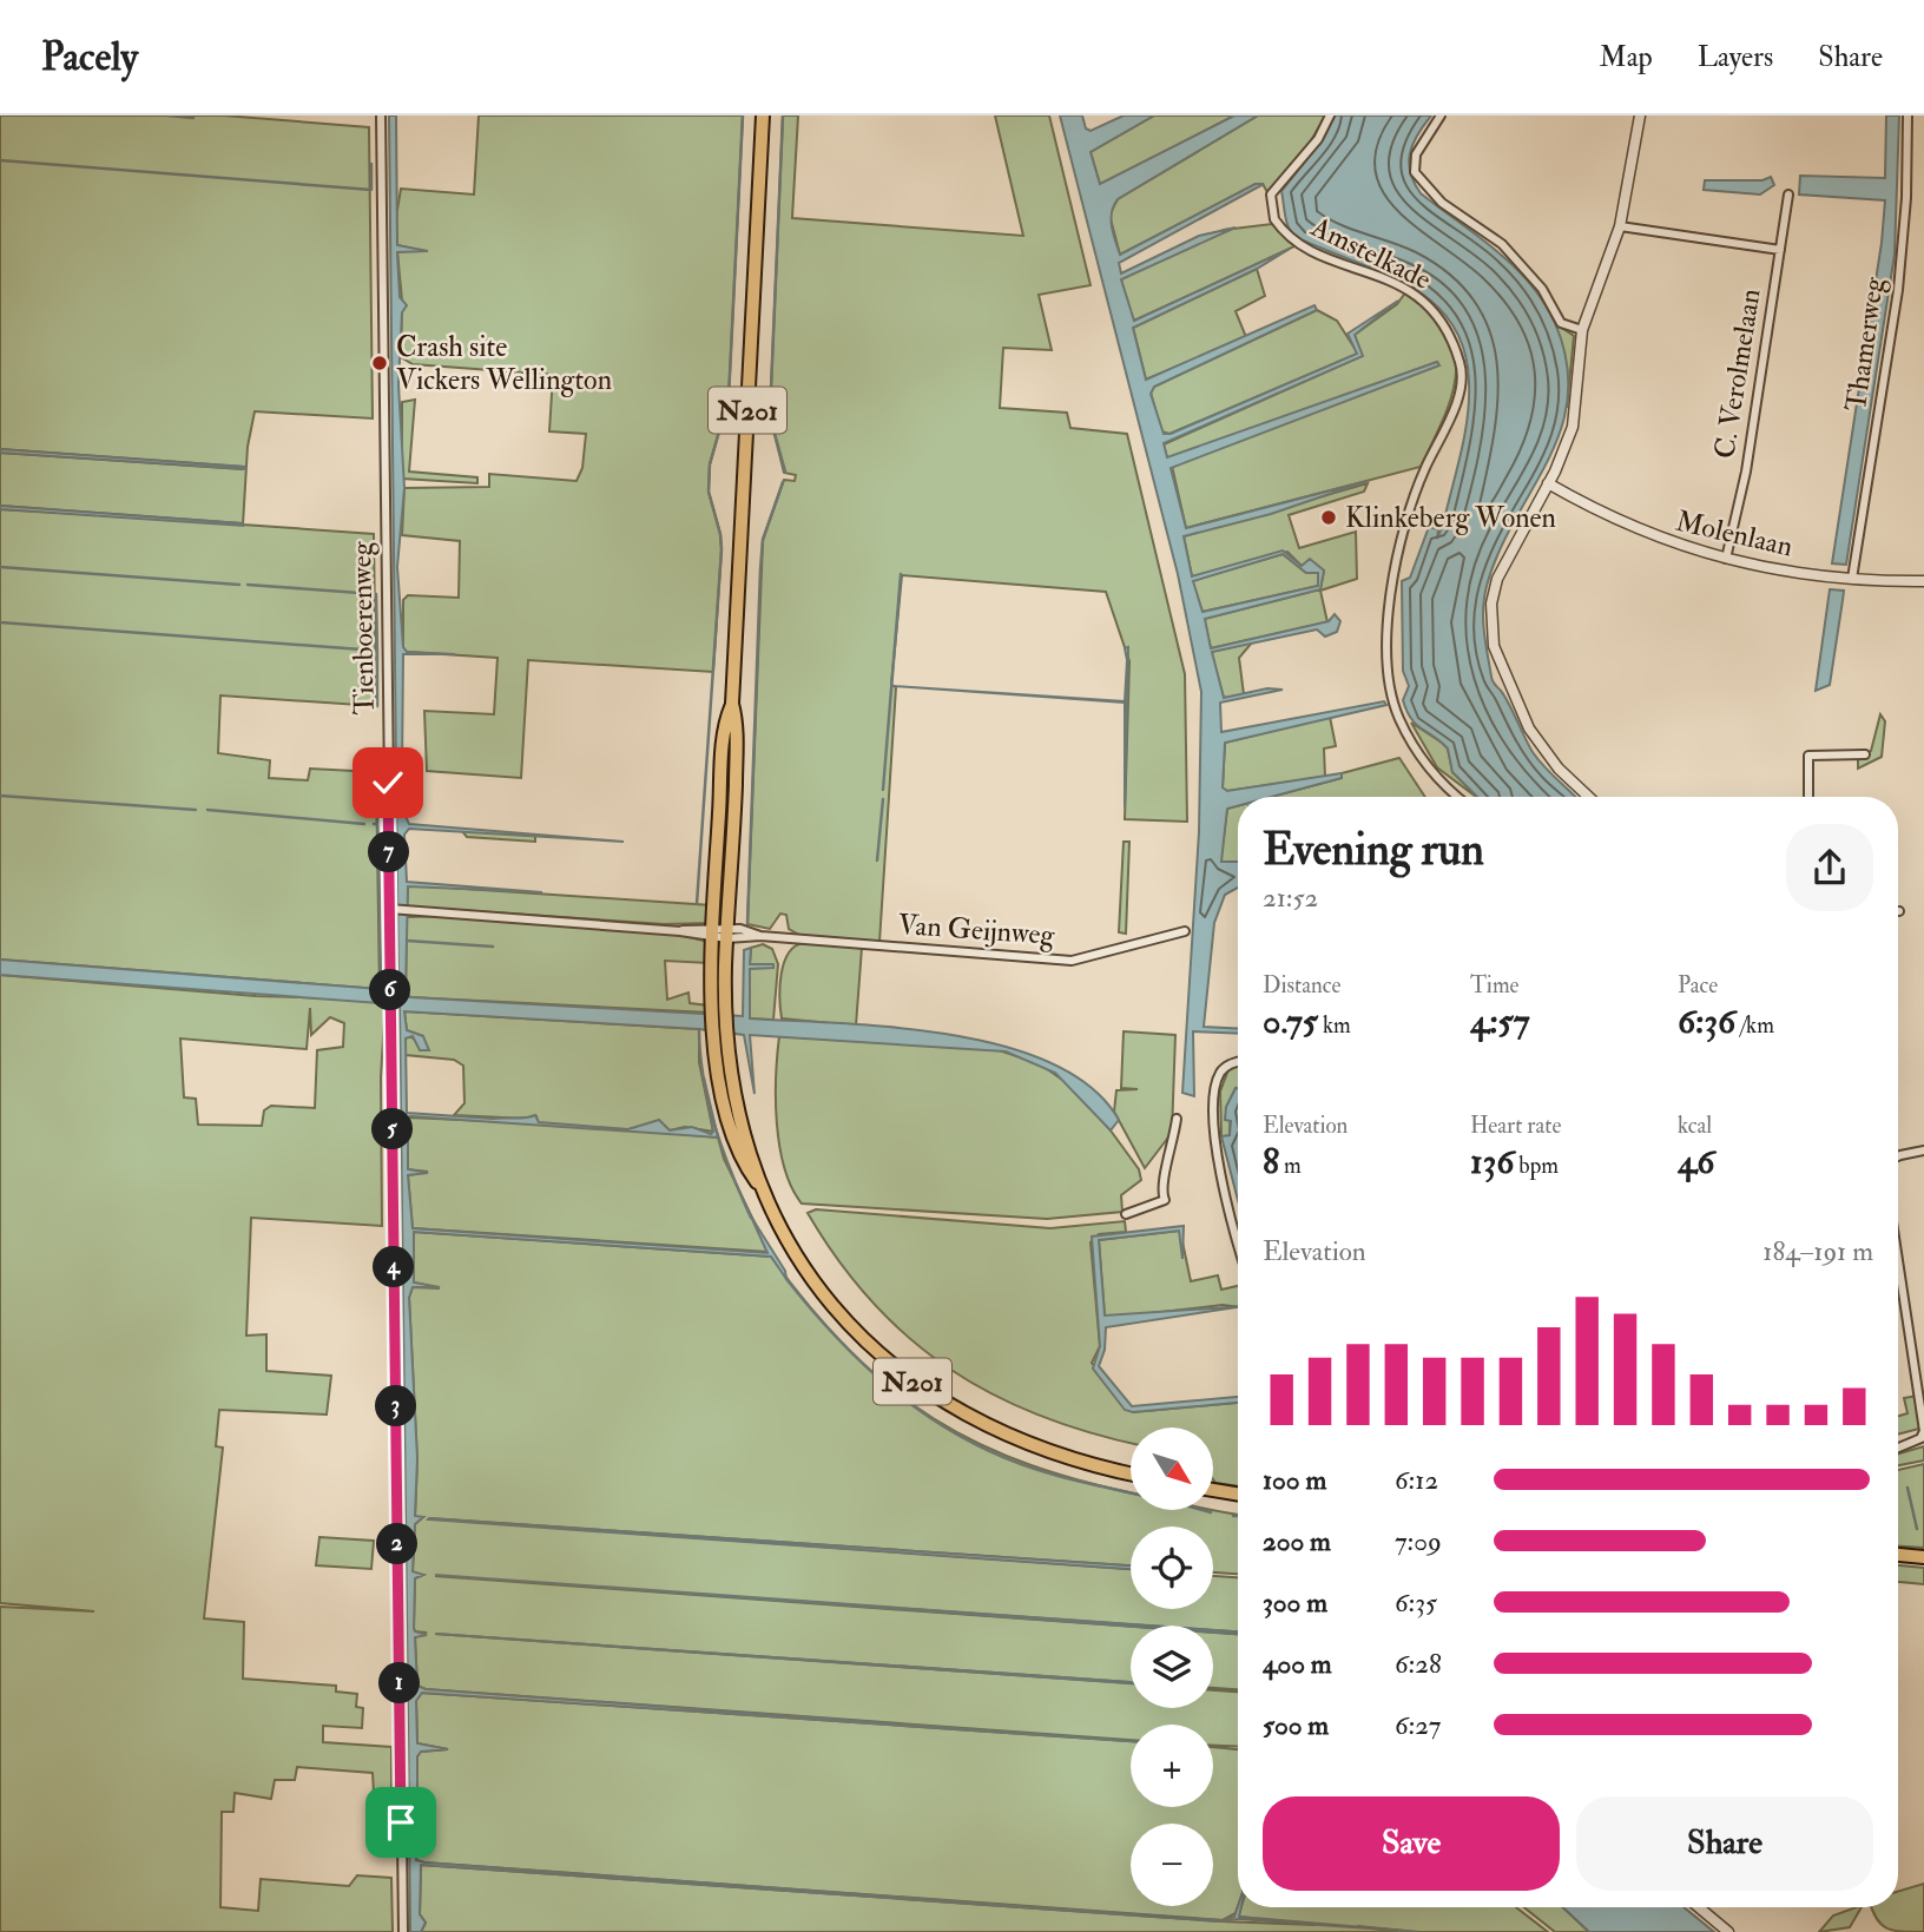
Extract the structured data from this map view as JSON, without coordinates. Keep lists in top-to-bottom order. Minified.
{"streets":{"main road":["N201"],"street":["Amstelkade","Thamerweg","C. Verolmelaan","Molenlaan","Tienboerenweg","Van Geijnweg"]},"crossings":[["Thamerweg","Molenlaan"],["C. Verolmelaan","Molenlaan"],["N201","Van Geijnweg"],["Tienboerenweg","Van Geijnweg"]],"places":["Crash site Vickers Wellington","Klinkeberg Wonen"],"north":"bottom right","page":{"header":"Pacely","nav":["Map","Layers","Share"],"heading":["Evening run","21:52"],"pins":["7","6","5","4","3","2","1"],"stats":[["Distance","0.75 km"],["Time","4:57"],["Pace","6:36 /km"],["Elevation","8 m"],["Heart rate","136 bpm"],["kcal","46"]],"chart":["Elevation","184–191 m"],"map_buttons":["+","−"],"list":[{"name":"100 m","note":"6:12"},{"name":"200 m","note":"7:09"},{"name":"300 m","note":"6:35"},{"name":"400 m","note":"6:28"},{"name":"500 m","note":"6:27"}],"buttons":["Save","Share"]}}
